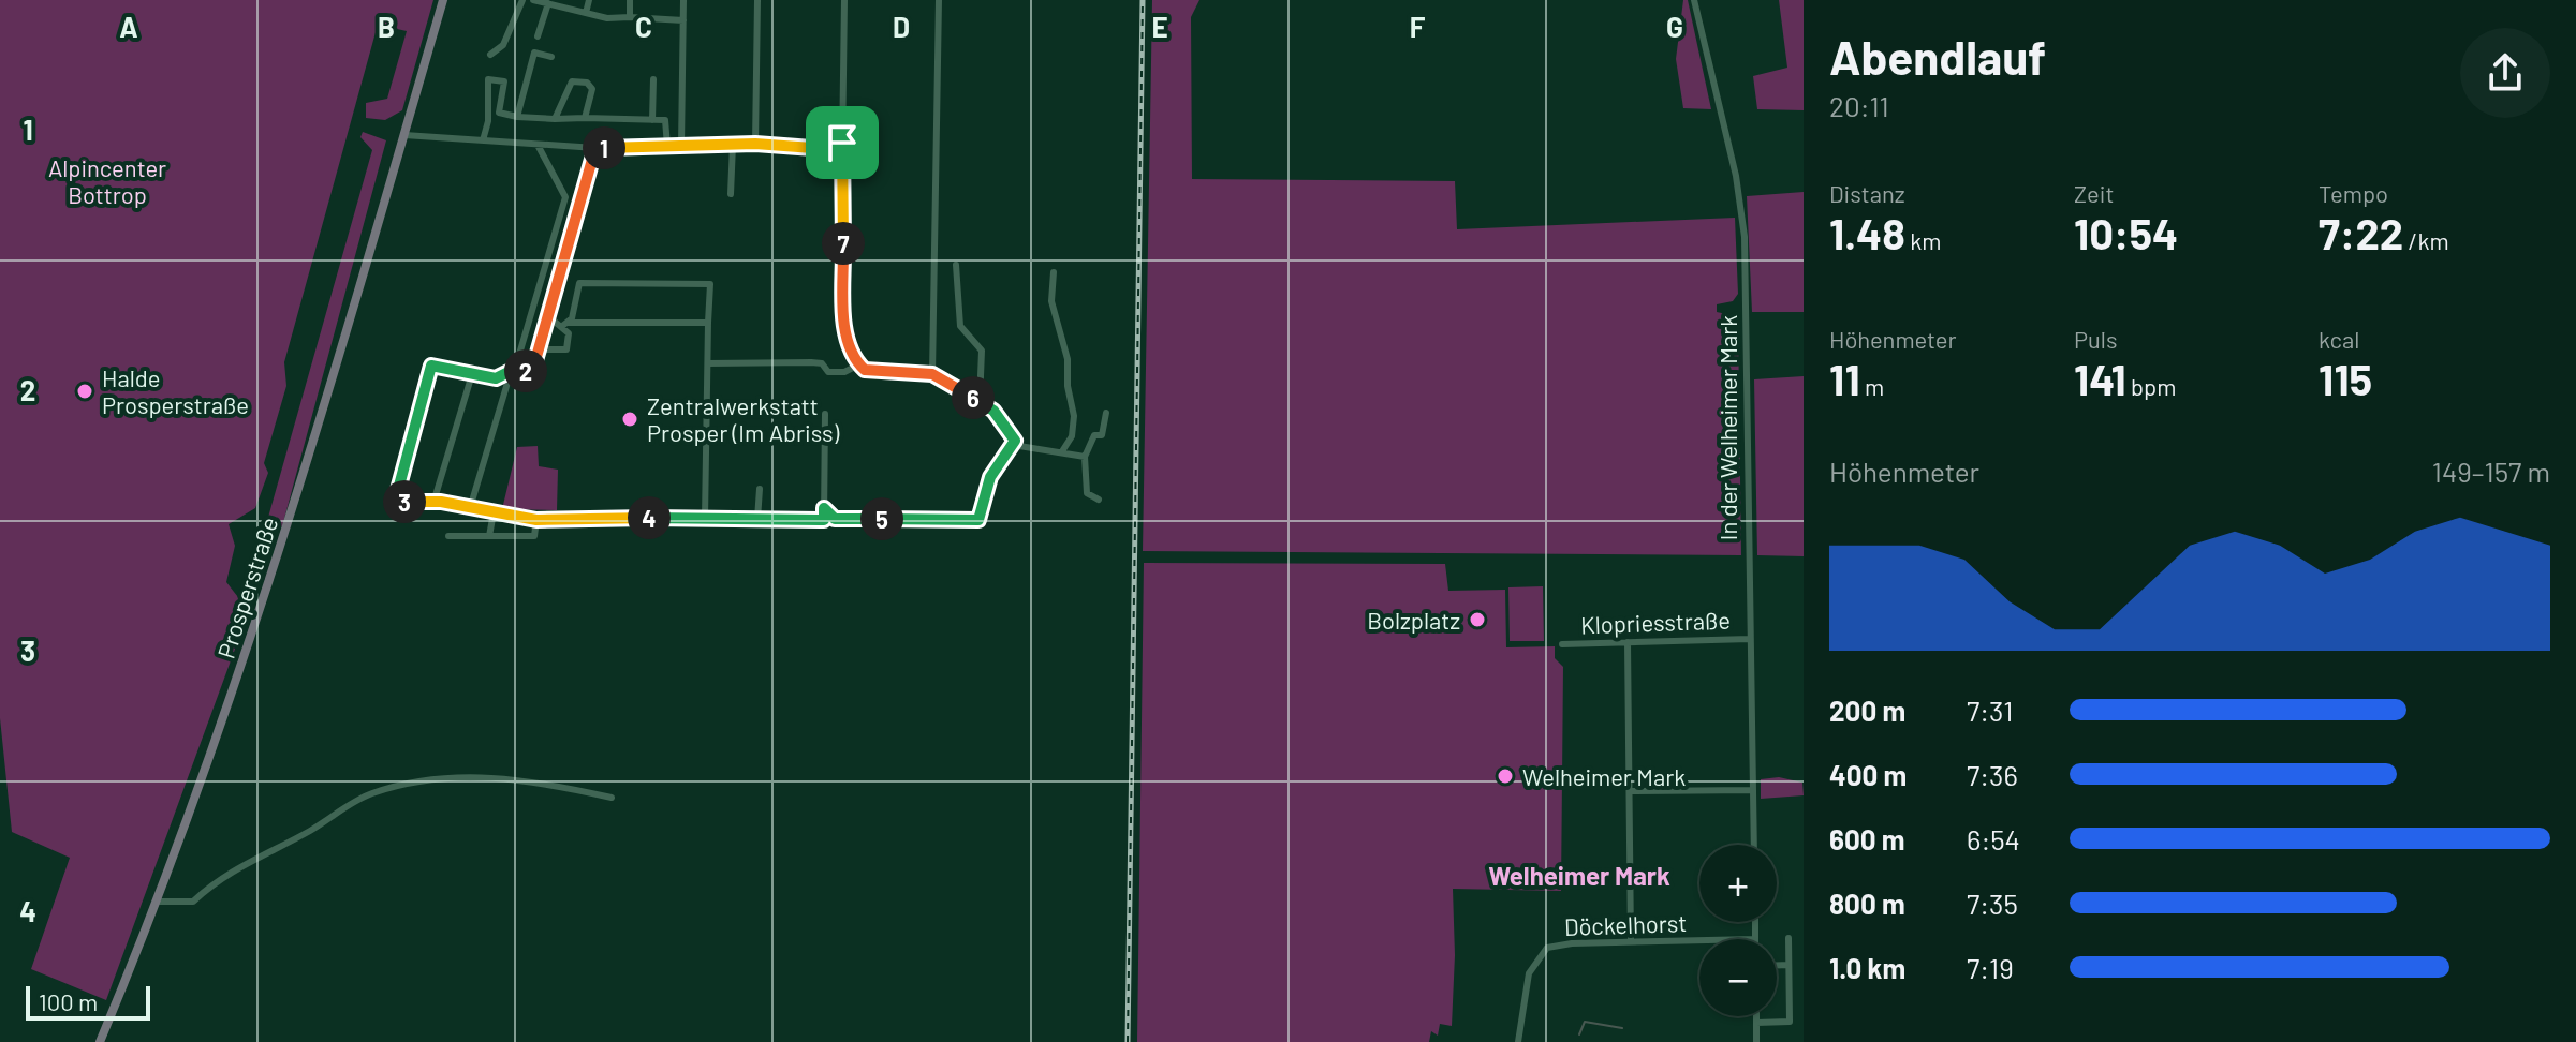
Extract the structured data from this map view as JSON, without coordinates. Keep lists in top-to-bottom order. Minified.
{"streets":{"main road":["Prosperstraße"],"street":["In der Welheimer Mark","Klopriesstraße","Döckelhorst"]},"crossings":[["In der Welheimer Mark","Klopriesstraße"]],"districts":["Welheimer Mark"],"parks":["Alpincenter Bottrop"],"places":["Halde Prosperstraße","Zentralwerkstatt Prosper (Im Abriss)","Bolzplatz","Welheimer Mark"],"scale_bar":"100 m","page":{"heading":["Abendlauf","20:11"],"pins":["1","7","2","6","3","4","5"],"stats":[["Distanz","1.48 km"],["Zeit","10:54"],["Tempo","7:22 /km"],["Höhenmeter","11 m"],["Puls","141 bpm"],["kcal","115"]],"chart":["Höhenmeter","149–157 m"],"list":[{"name":"200 m","note":"7:31"},{"name":"400 m","note":"7:36"},{"name":"600 m","note":"6:54"},{"name":"800 m","note":"7:35"},{"name":"1.0 km","note":"7:19"}],"map_buttons":["+","−"],"scale":"100 m"},"grid":{"columns":["A","B","C","D","E","F","G"],"rows":["1","2","3","4"]}}
